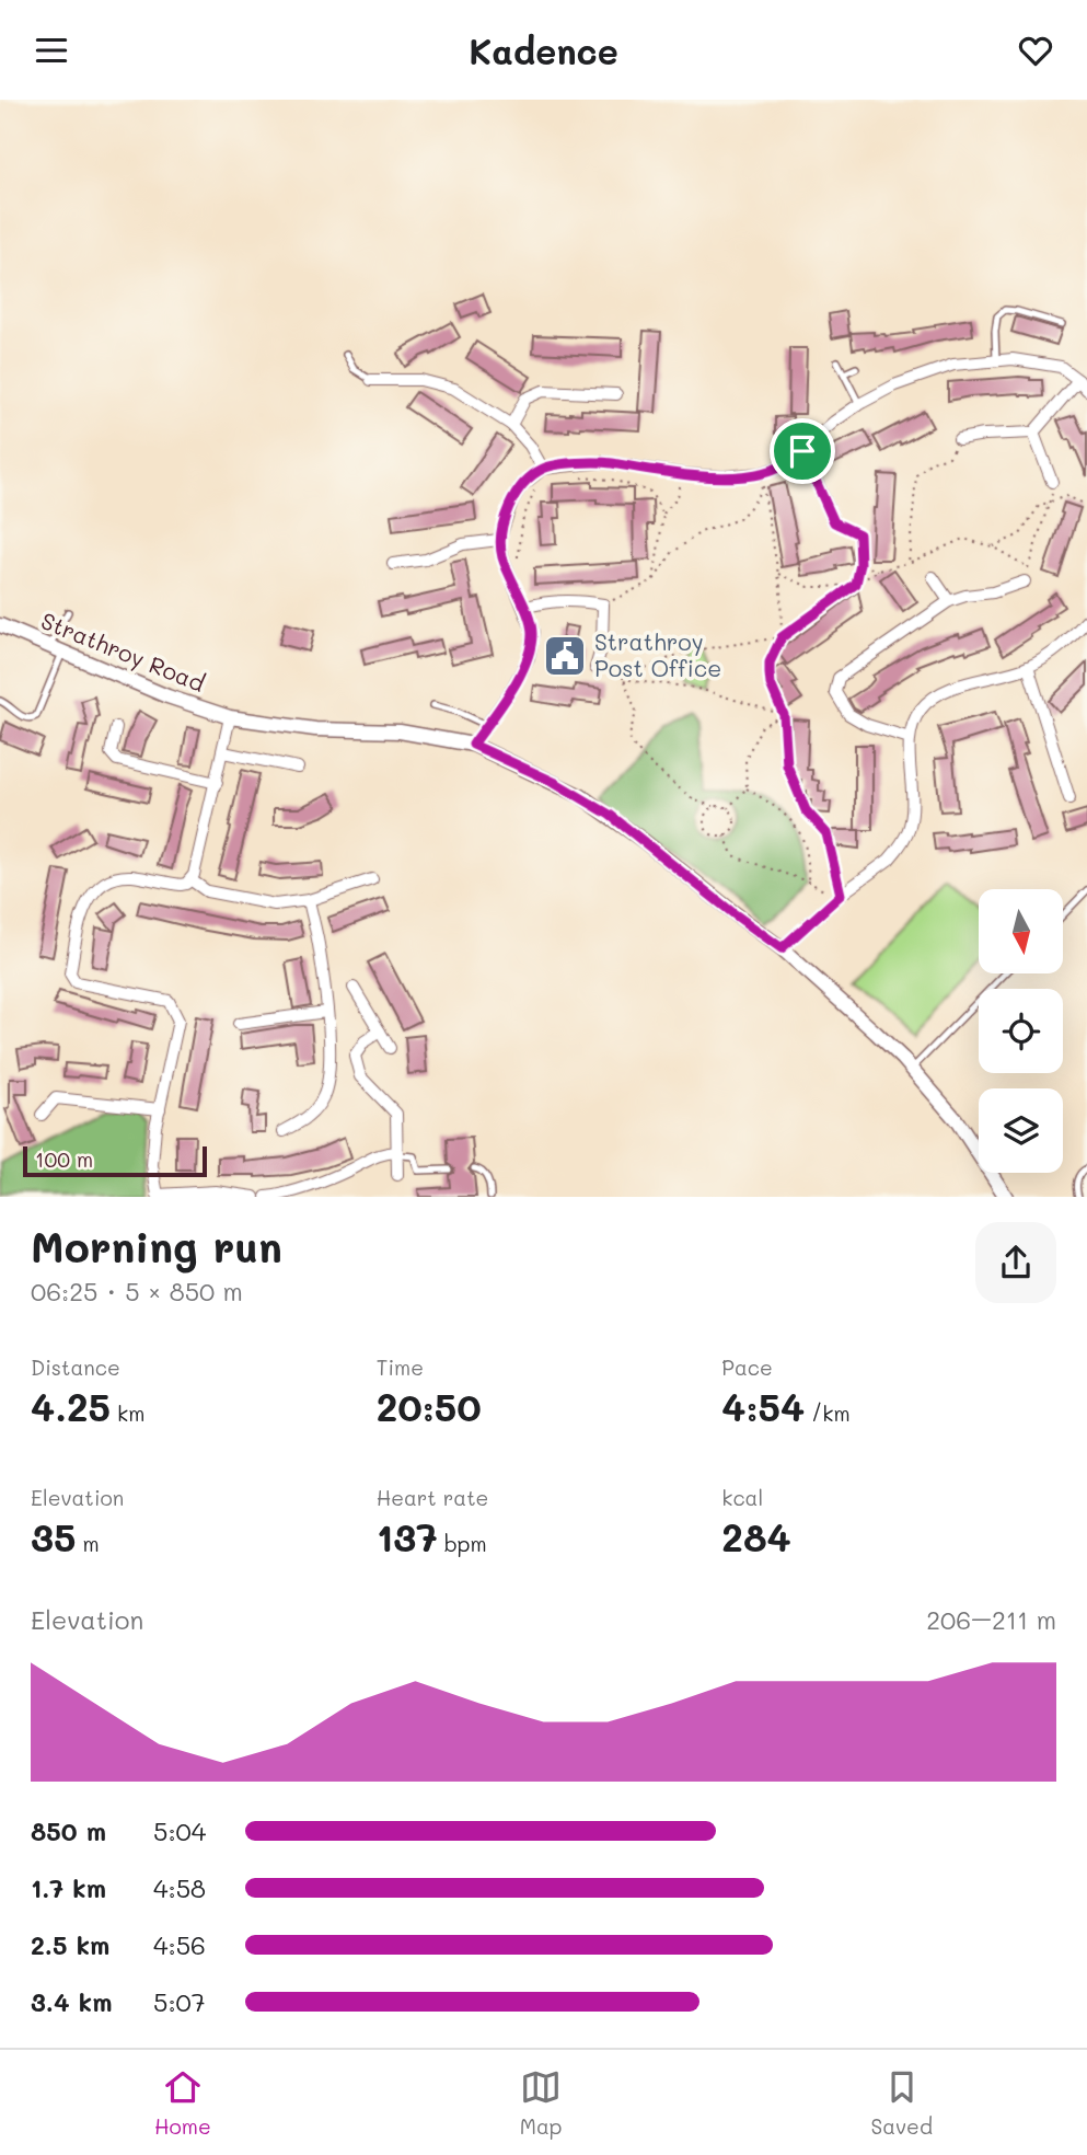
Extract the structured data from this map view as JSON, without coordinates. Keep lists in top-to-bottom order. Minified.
{"streets":{"street":["Strathroy Road"]},"places":{"public building":["Strathroy Post Office"]},"scale_bar":"100 m","north":"bottom","page":{"header":"Kadence","scale":"100 m","heading":["Morning run","06:25 · 5 × 850 m"],"stats":[["Distance","4.25 km"],["Time","20:50"],["Pace","4:54 /km"],["Elevation","35 m"],["Heart rate","137 bpm"],["kcal","284"]],"chart":["Elevation","206–211 m"],"list":[{"name":"850 m","note":"5:04"},{"name":"1.7 km","note":"4:58"},{"name":"2.5 km","note":"4:56"},{"name":"3.4 km","note":"5:07"}],"tabs":["Home","Map","Saved"]}}
